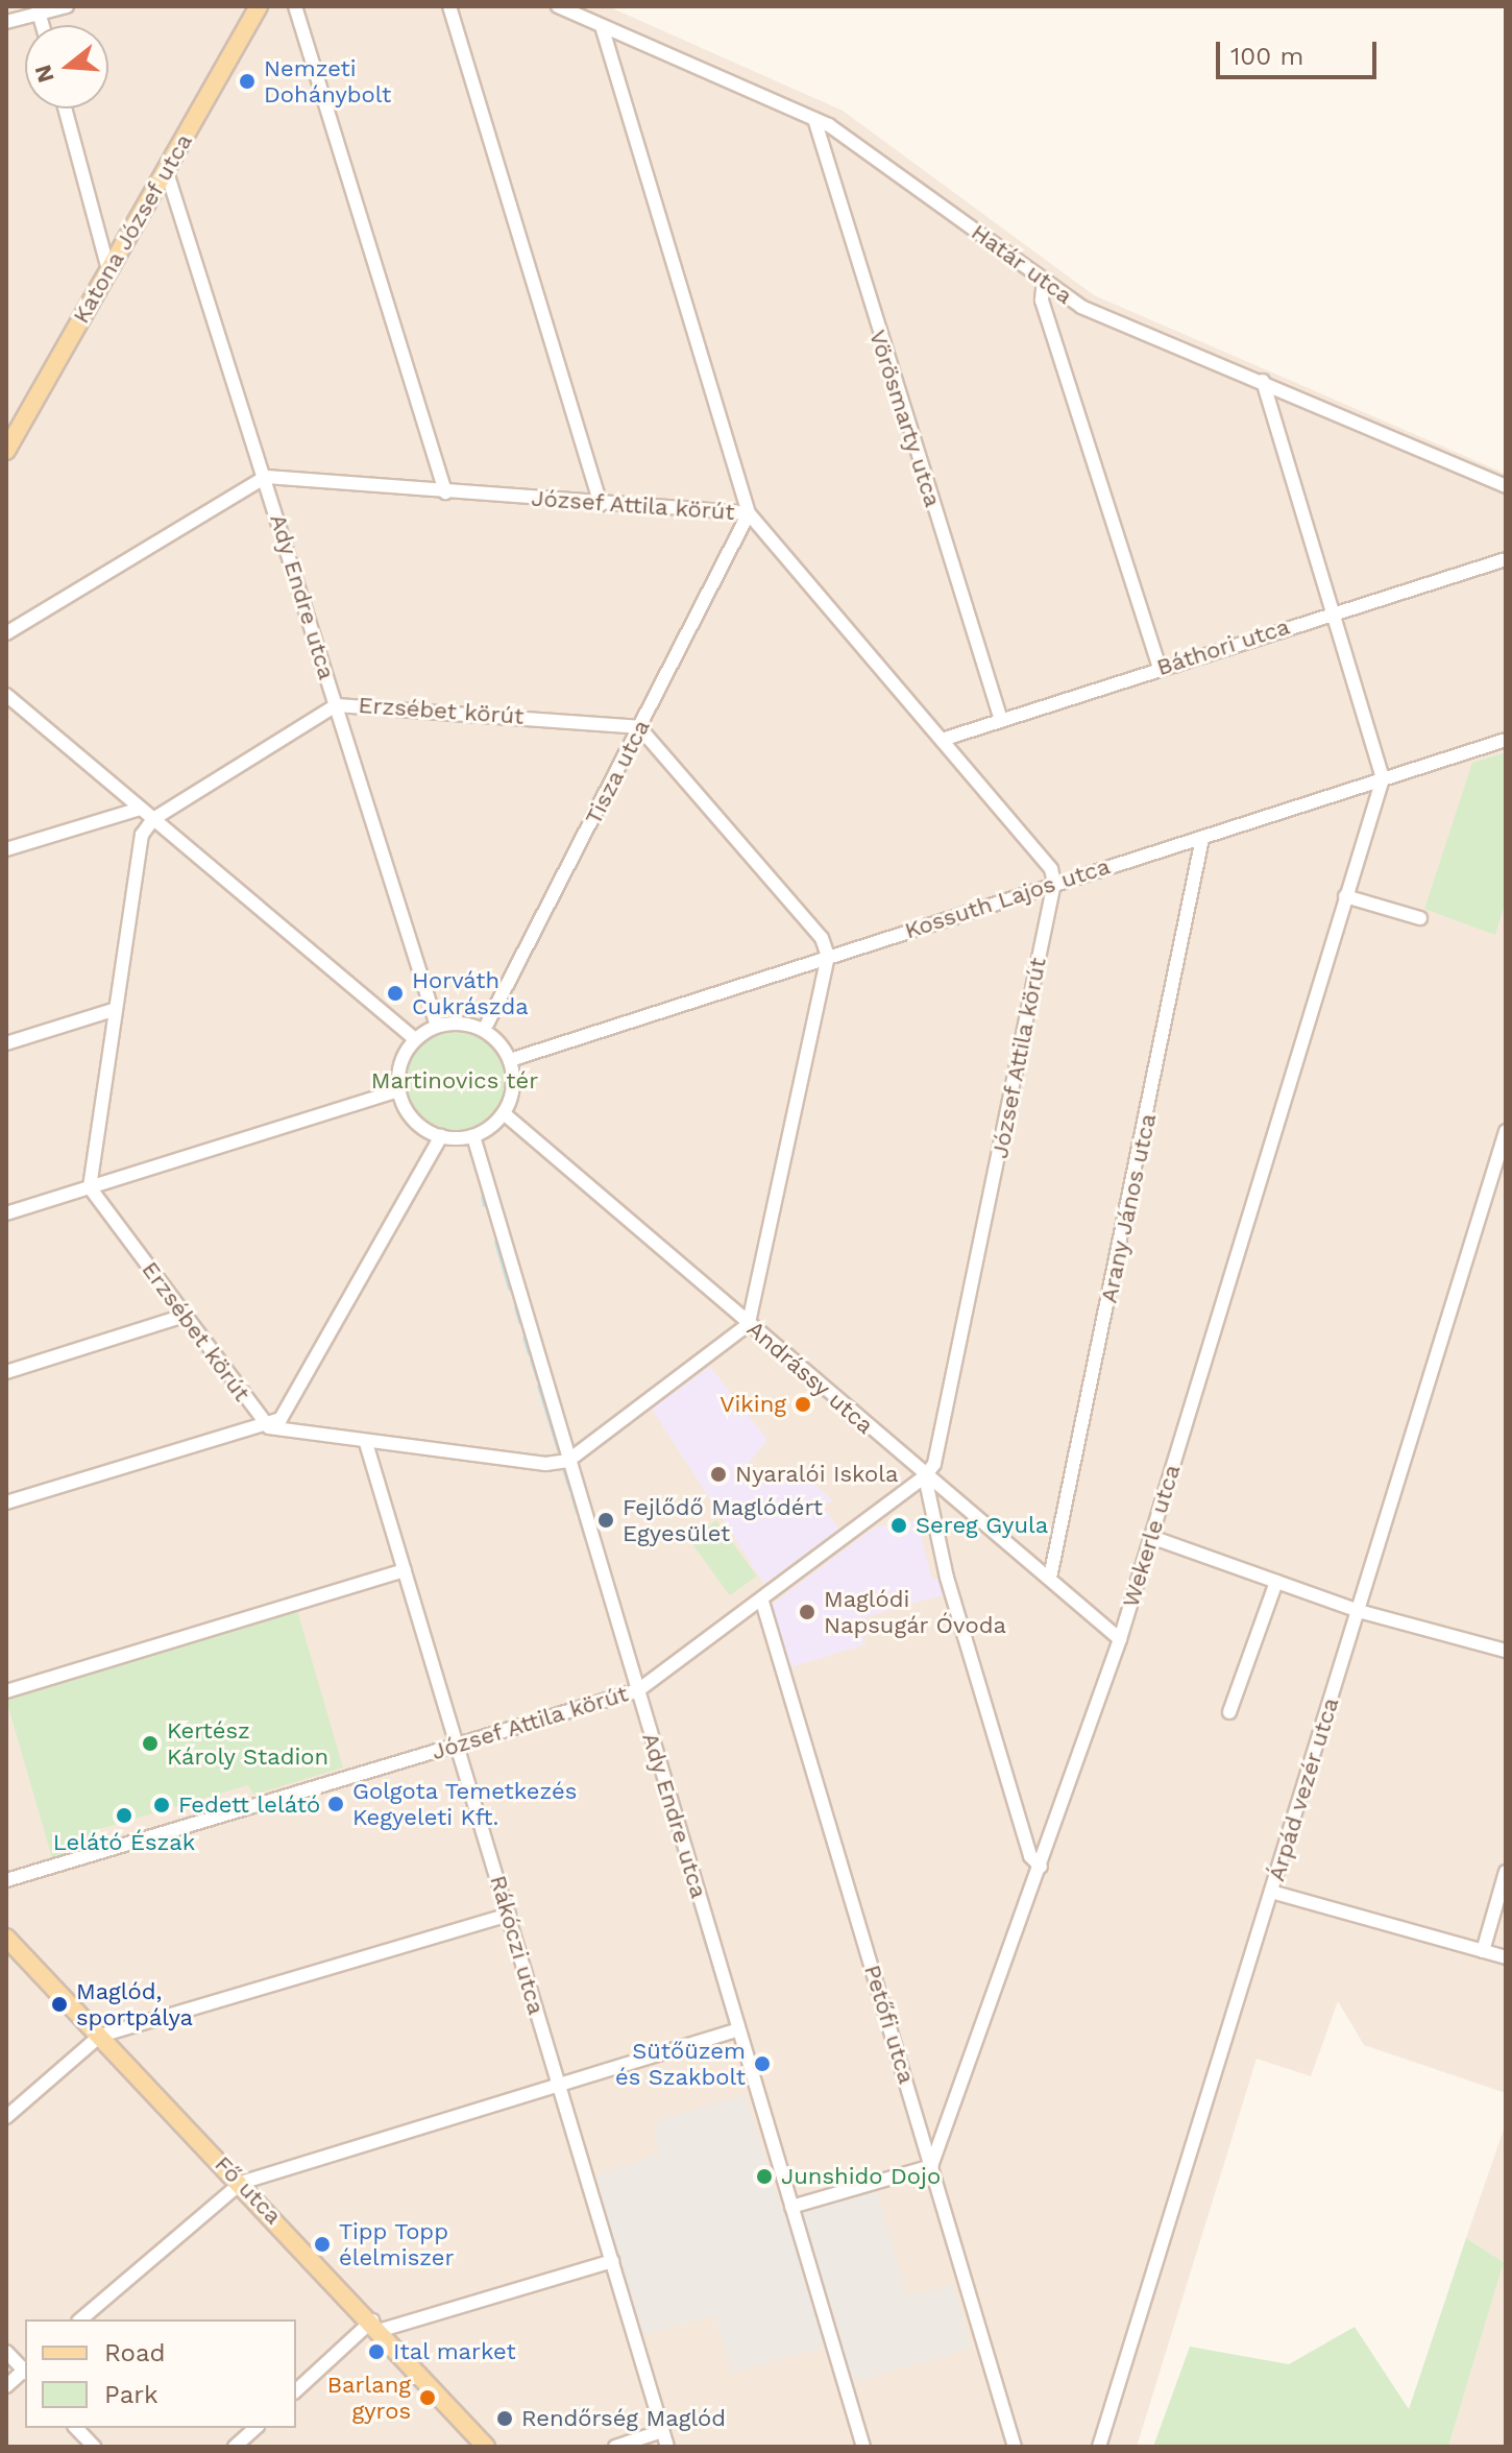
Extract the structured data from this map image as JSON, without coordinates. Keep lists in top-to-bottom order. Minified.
{"streets":{"main road":["Katona József utca","Fő utca"],"street":["Határ utca","Vörösmarty utca","József Attila körút","Ady Endre utca","Báthori utca","Erzsébet körút","Tisza utca","Kossuth Lajos utca","Arany János utca","Andrássy utca","Wekerle utca","Árpád vezér utca","Rákóczi utca","Petőfi utca"]},"crossings":[["Katona József utca","Ady Endre utca"],["Határ utca","Vörösmarty utca"],["Vörösmarty utca","Báthori utca"],["József Attila körút","Ady Endre utca"],["József Attila körút","Báthori utca"],["József Attila körút","Tisza utca"],["József Attila körút","Kossuth Lajos utca"],["József Attila körút","Andrássy utca"],["József Attila körút","Rákóczi utca"],["József Attila körút","Petőfi utca"],["Ady Endre utca","Erzsébet körút"],["Ady Endre utca","Tisza utca"],["Ady Endre utca","Kossuth Lajos utca"],["Ady Endre utca","Andrássy utca"],["Erzsébet körút","Tisza utca"],["Tisza utca","Kossuth Lajos utca"],["Tisza utca","Andrássy utca"],["Kossuth Lajos utca","Arany János utca"],["Kossuth Lajos utca","Andrássy utca"],["Kossuth Lajos utca","Wekerle utca"],["Arany János utca","Andrássy utca"],["Andrássy utca","Wekerle utca"],["Wekerle utca","Petőfi utca"]],"parks":["Martinovics tér"],"places":["Nemzeti Dohánybolt","Horváth Cukrászda","Viking","Nyaralói Iskola","Fejlődő Maglódért Egyesület","Sereg Gyula","Maglódi Napsugár Óvoda","Kertész Károly Stadion","Golgota Temetkezés Kegyeleti Kft.","Fedett lelátó","Lelátó Észak","Maglód, sportpálya","Sütőüzem és Szakbolt","Junshido Dojo","Tipp Topp élelmiszer","Ital market","Barlang gyros","Rendőrség Maglód"],"legend":["Road","Park"],"scale_bar":"100 m","north":"left"}
